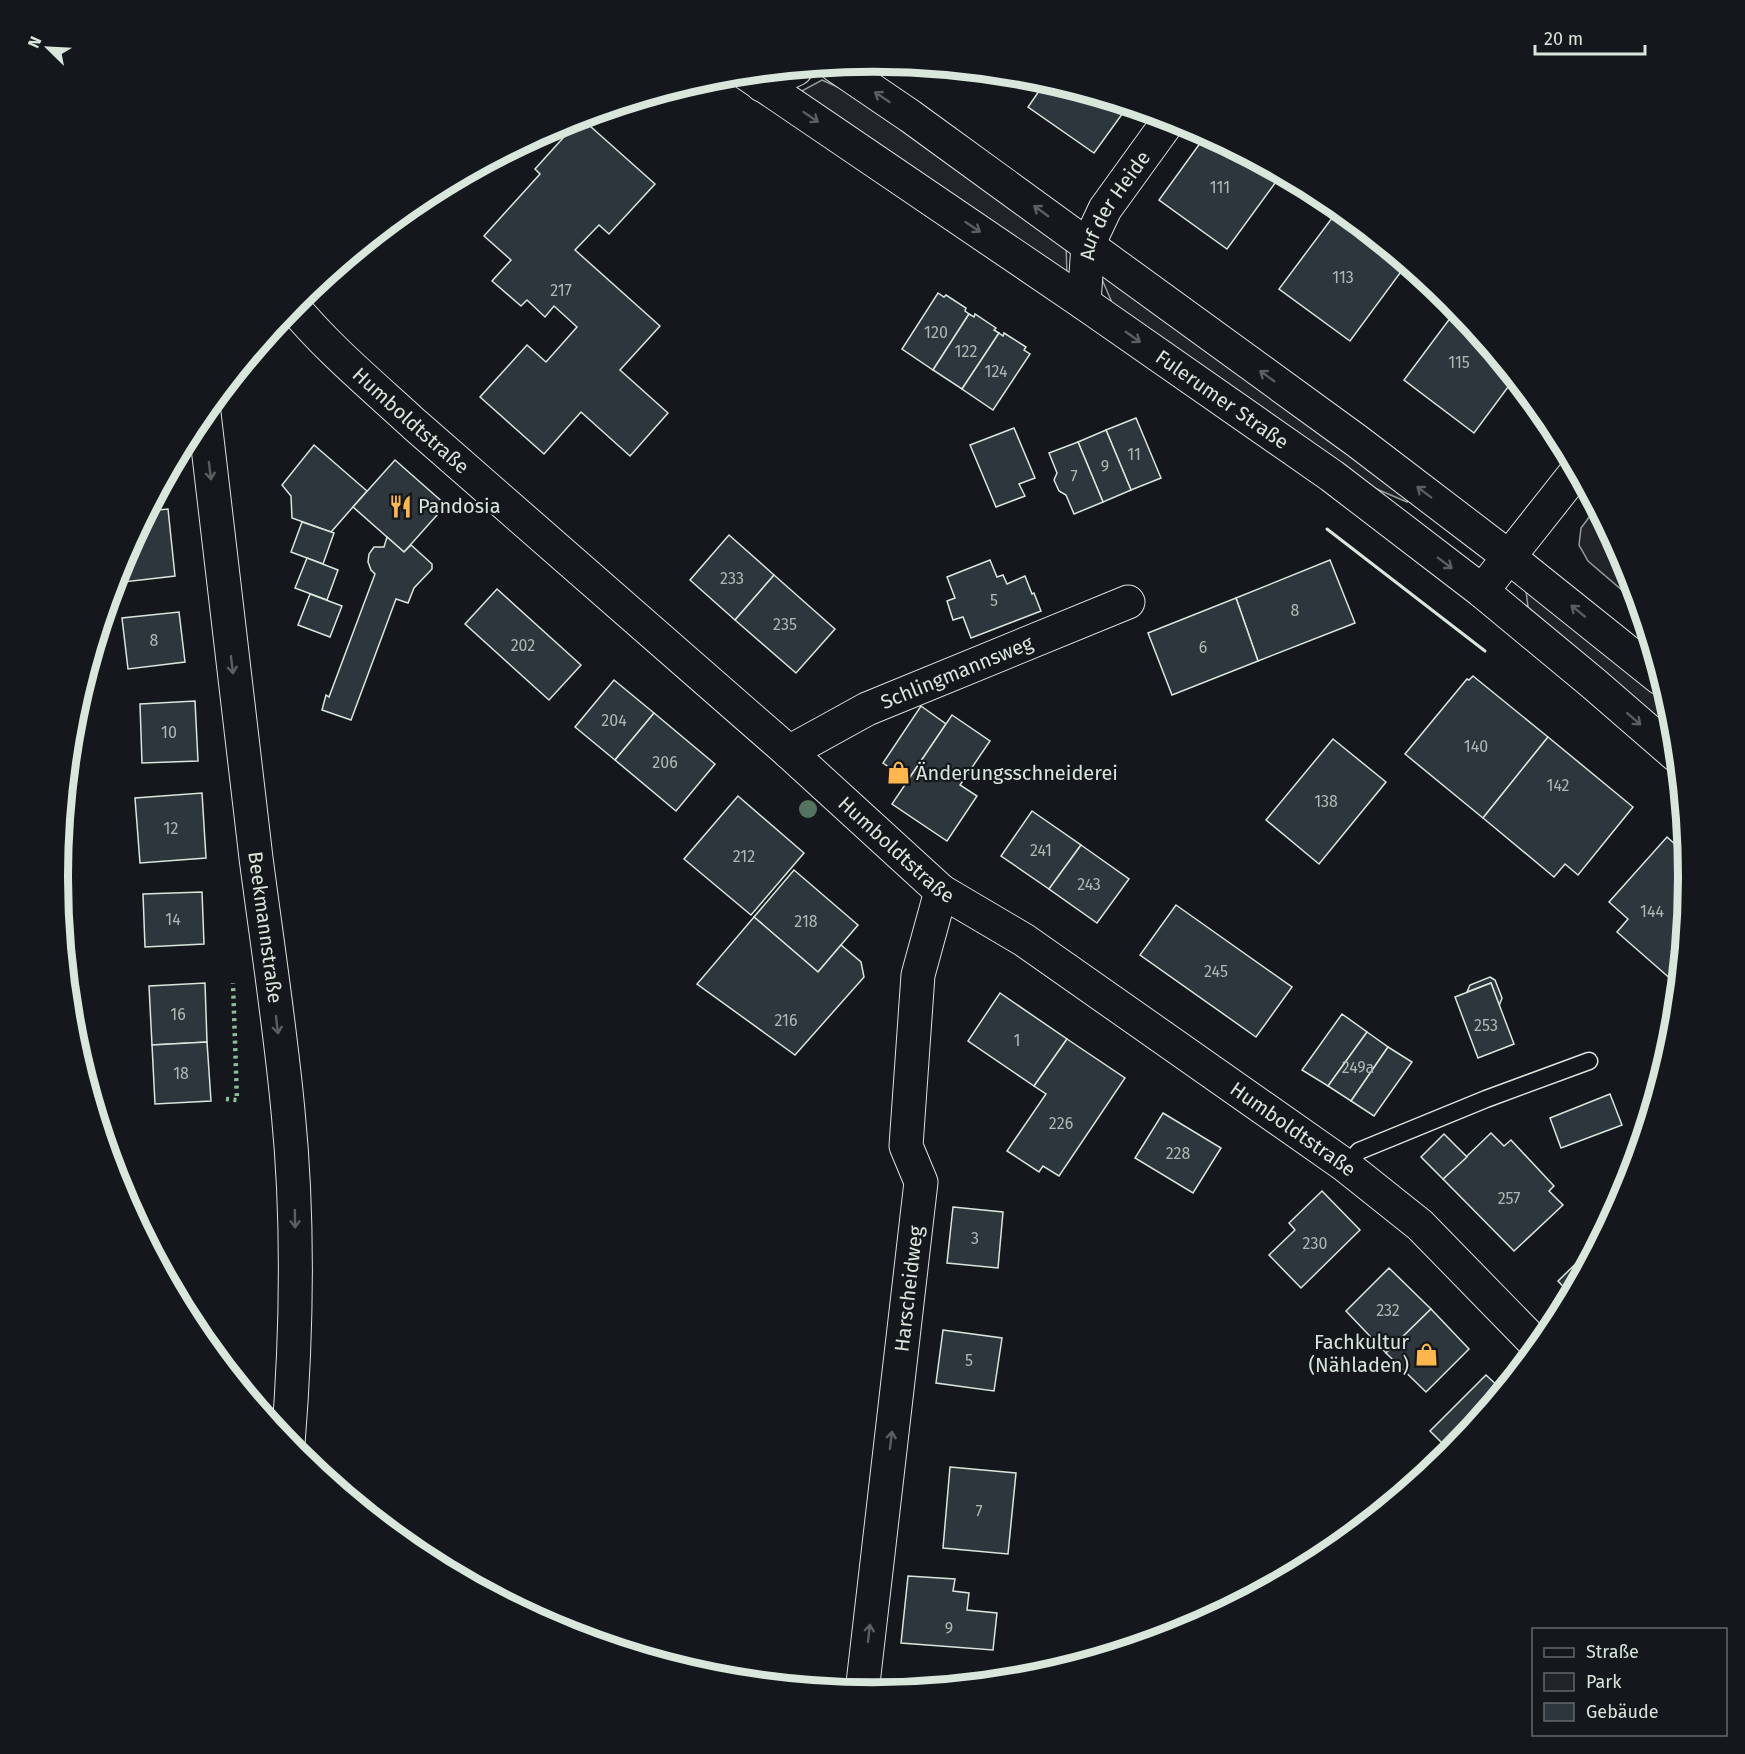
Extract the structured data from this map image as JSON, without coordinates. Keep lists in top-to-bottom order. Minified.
{"streets":{"street":["Auf der Heide","Fulerumer Straße","Humboldtstraße","Schlingmannsweg","Beekmannstraße","Harscheidweg"]},"crossings":[["Auf der Heide","Fulerumer Straße"],["Humboldtstraße","Schlingmannsweg"],["Humboldtstraße","Harscheidweg"]],"one_way":["Beekmannstraße","Harscheidweg"],"places":{"restaurant":["Pandosia"],"shop":["Änderungsschneiderei","Fachkultur (Nähladen)"]},"house_numbers":["111","113","217","120","122","115","124","11","9","7","233","5","8","235","8","202","6","204","10","140","206","142","138","12","241","212","243","144","14","218","245","16","216","253","1","249a","18","226","228","257","3","230","232","5","7","9"],"legend":["Straße","Park","Gebäude"],"scale_bar":"20 m","north":"top left"}
